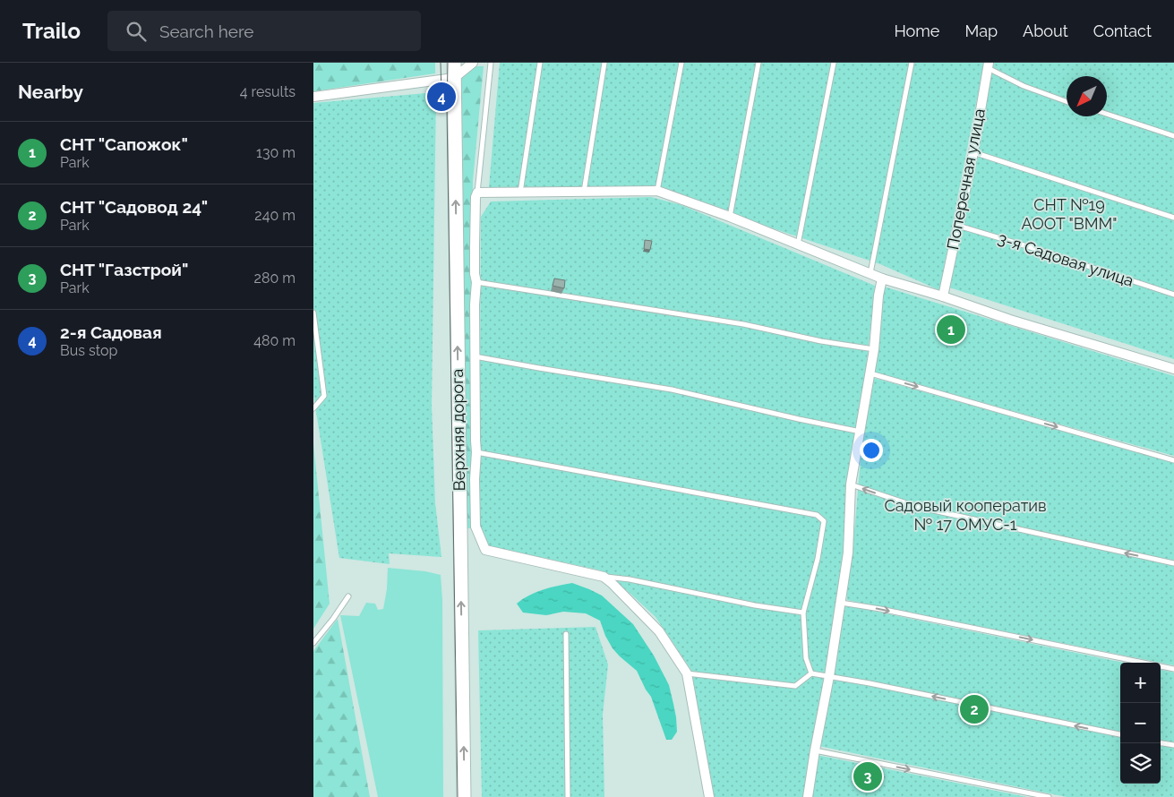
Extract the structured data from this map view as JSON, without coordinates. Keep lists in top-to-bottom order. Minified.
{"streets":{"main road":["Верхняя дорога"],"street":["Поперечная улица"],"lane":["3-я Садовая улица"]},"crossings":[["Поперечная улица","3-я Садовая улица"]],"one_way":["Верхняя дорога"],"parks":["СНТ №19 АООТ \"ВММ\"","Садовый кооператив № 17 ОМУС-1"],"north":"bottom left","page":{"header":"Trailo","search":"Search here","nav":["Home","Map","About","Contact"],"heading":["Nearby","4 results"],"pins":["4","1","2","3"],"list":[{"mark":"1","name":"СНТ \"Сапожок\"","note":"Park","value":"130 m"},{"mark":"2","name":"СНТ \"Садовод 24\"","note":"Park","value":"240 m"},{"mark":"3","name":"СНТ \"Газстрой\"","note":"Park","value":"280 m"},{"mark":"4","name":"2-я Садовая","note":"Bus stop","value":"480 m"}],"map_buttons":["+","−"]}}
